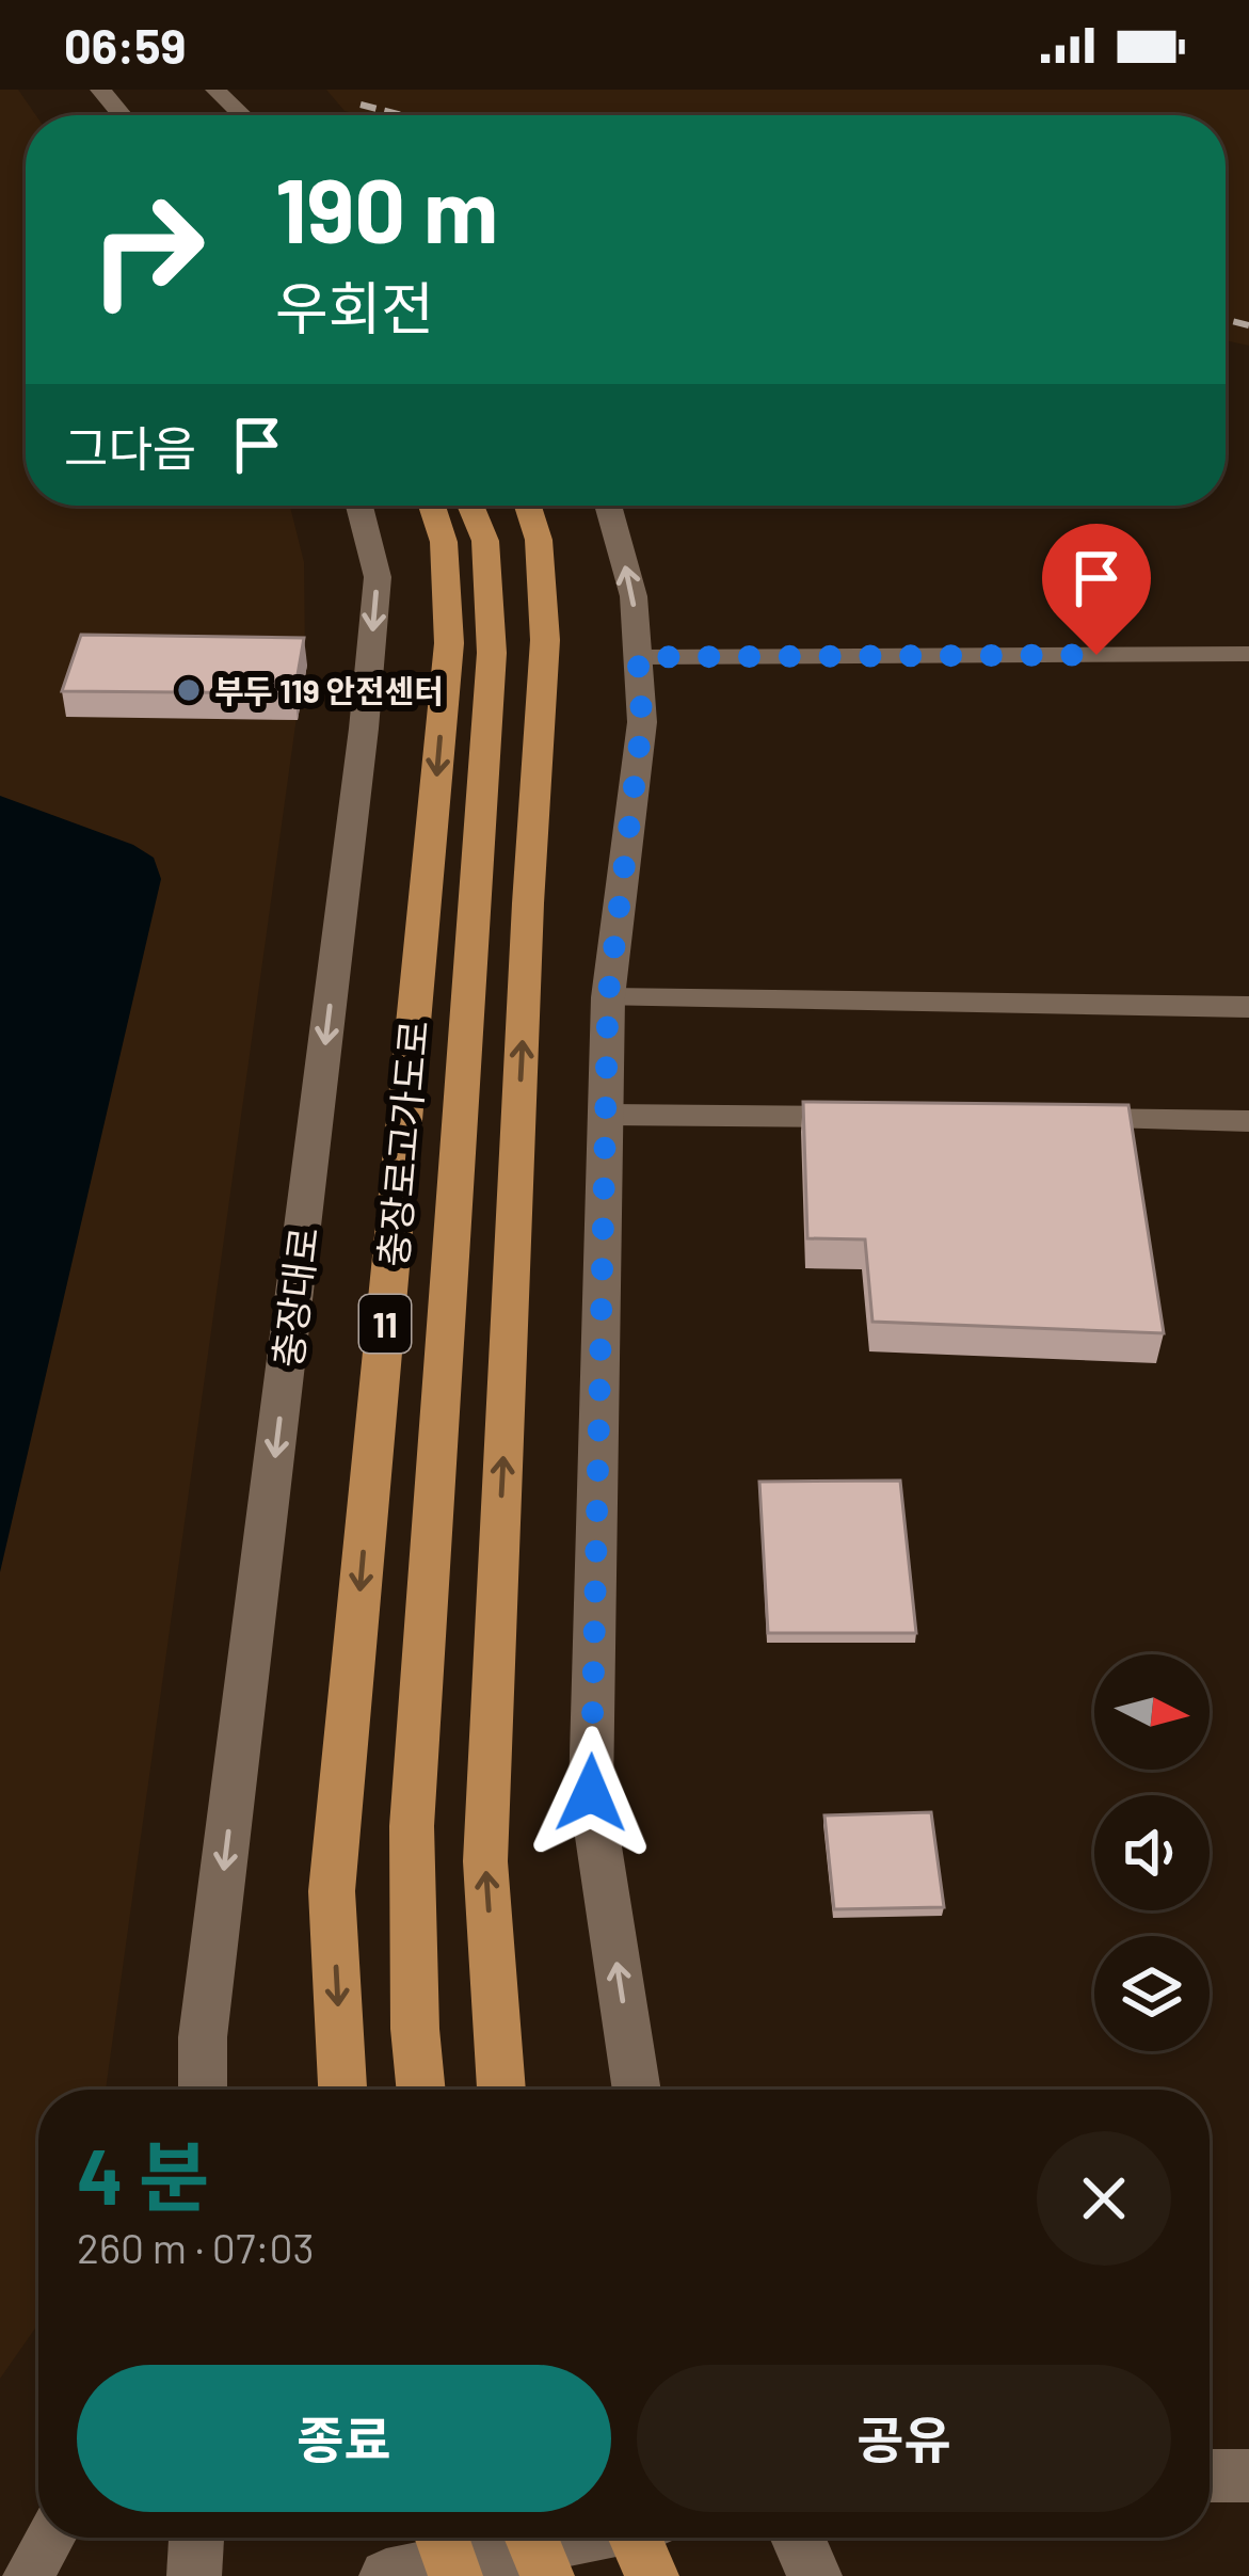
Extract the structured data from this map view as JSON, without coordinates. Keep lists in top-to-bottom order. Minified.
{"streets":{"highway":["충장로고가도로","11"],"main road":["충장대로"]},"places":["부두 119 안전센터"],"north":"right","page":{"status":"06:59","turn":["190 m","우회전"],"then":"그다음","heading":["4 분","260 m · 07:03"],"buttons":["종료","공유"]}}
